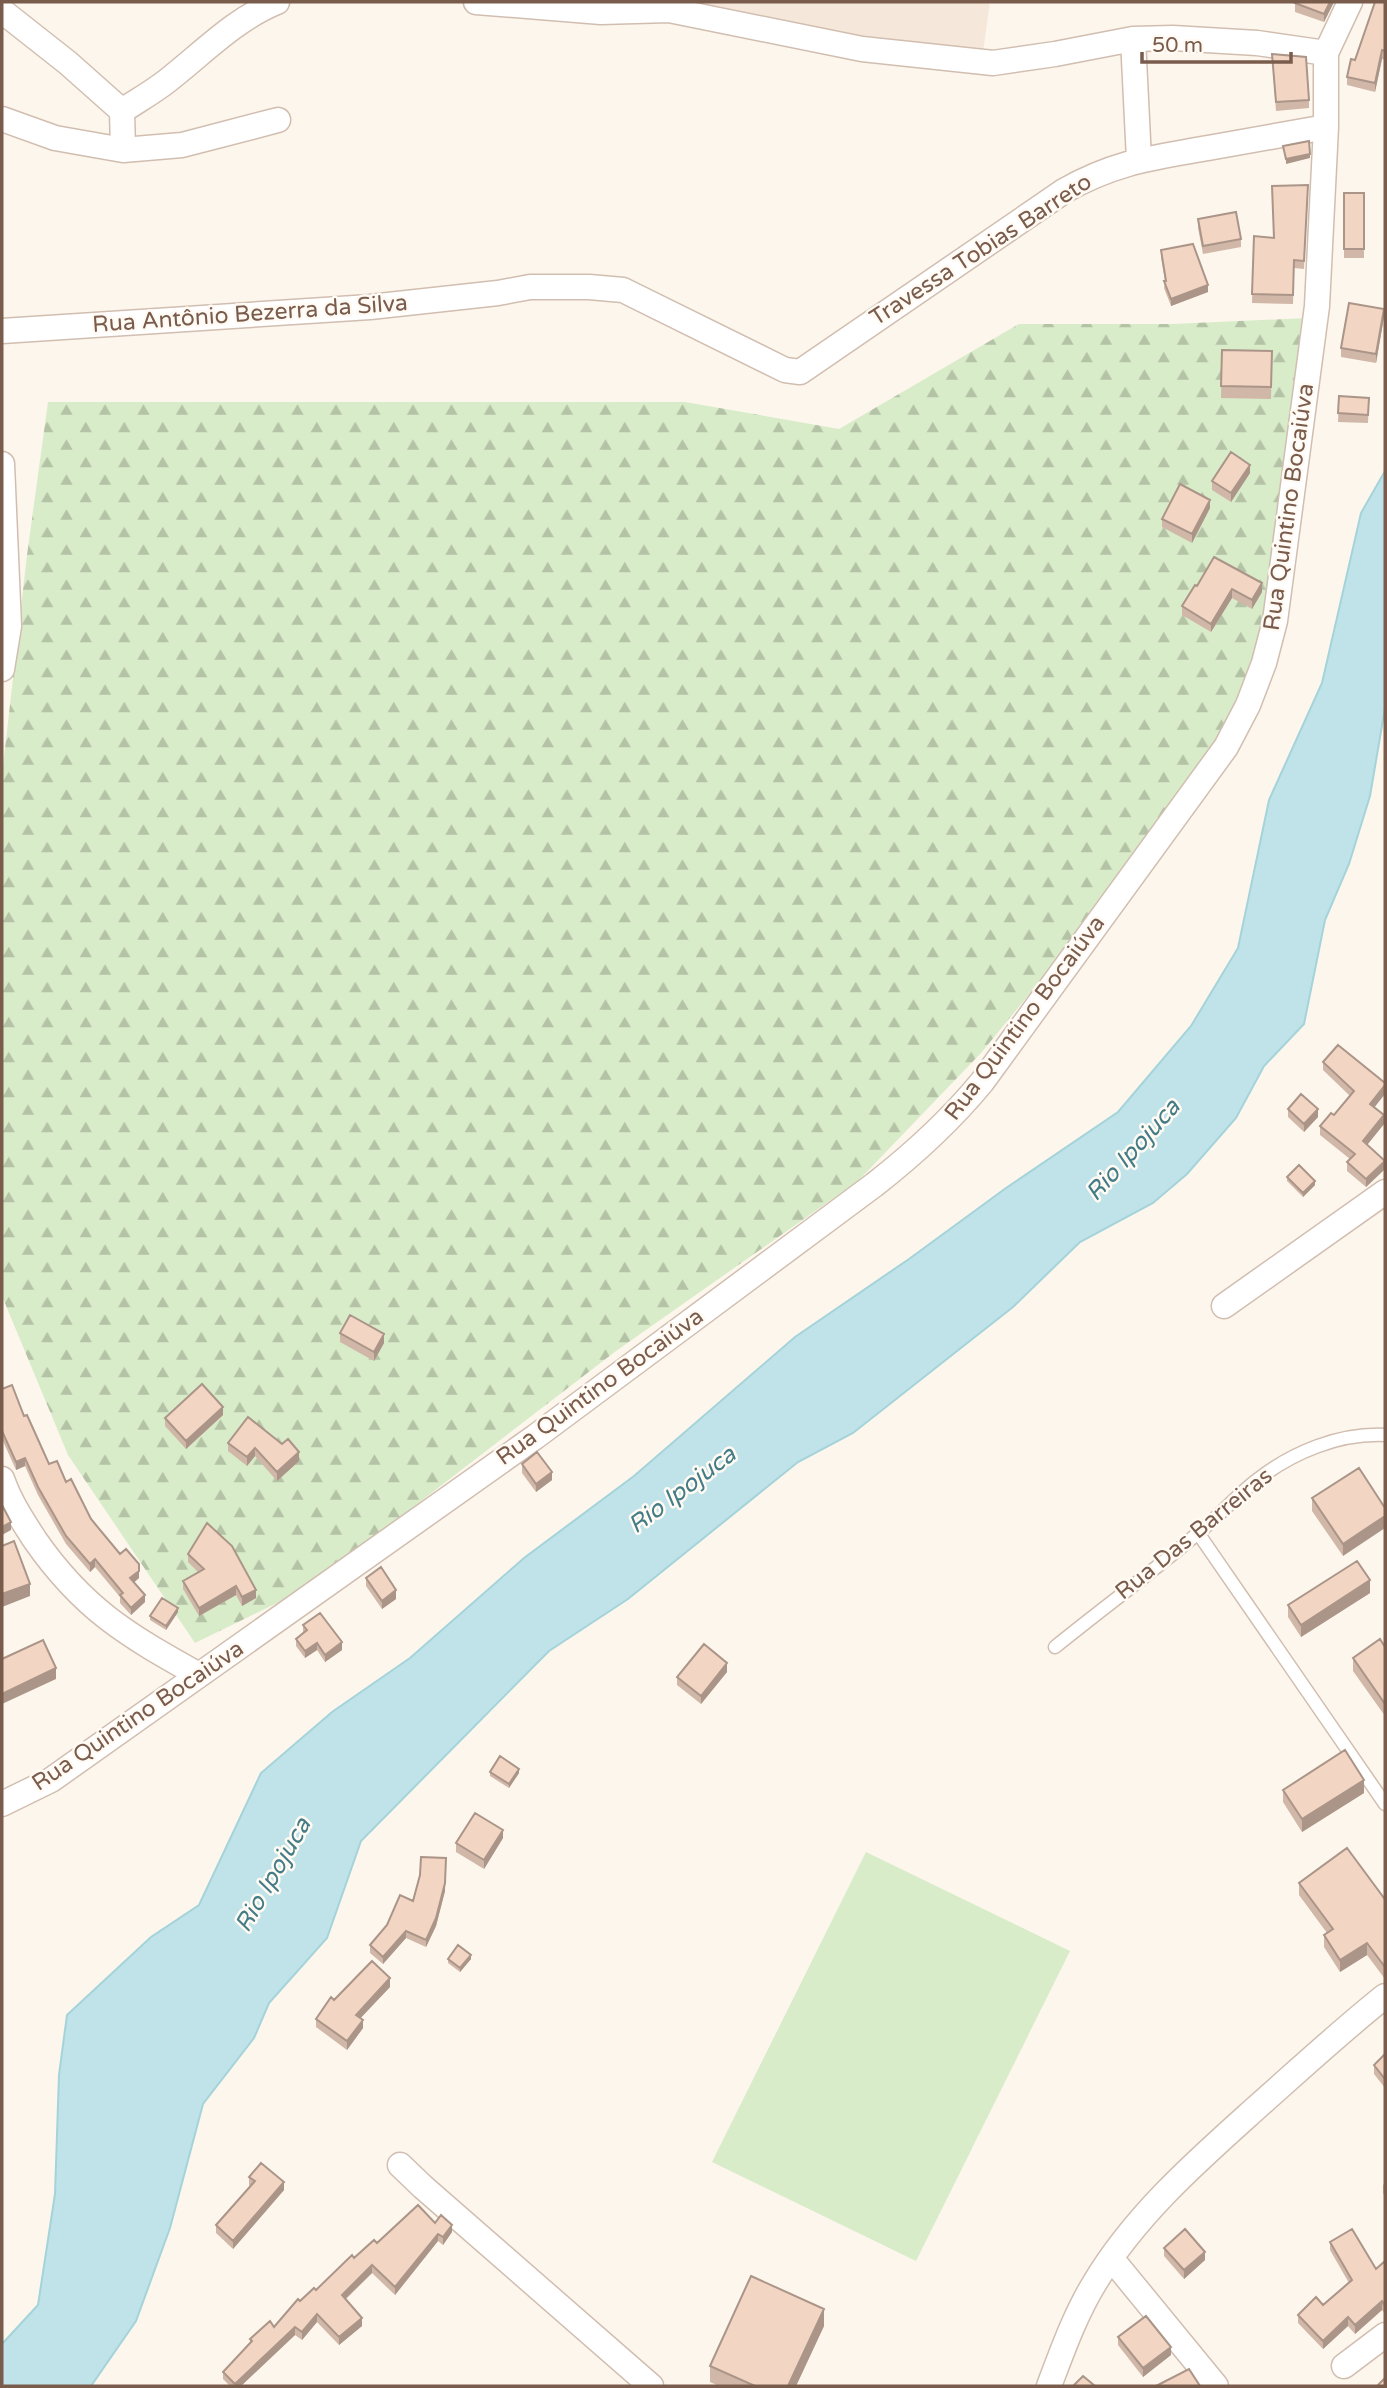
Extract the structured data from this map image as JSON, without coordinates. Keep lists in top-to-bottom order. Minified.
{"streets":{"street":["Travessa Tobias Barreto","Rua Antônio Bezerra da Silva","Rua Quintino Bocaiúva"],"lane":["Rua Das Barreiras"]},"crossings":[["Travessa Tobias Barreto","Rua Antônio Bezerra da Silva"],["Travessa Tobias Barreto","Rua Quintino Bocaiúva"]],"water":["Rio Ipojuca"],"scale_bar":"50 m"}
